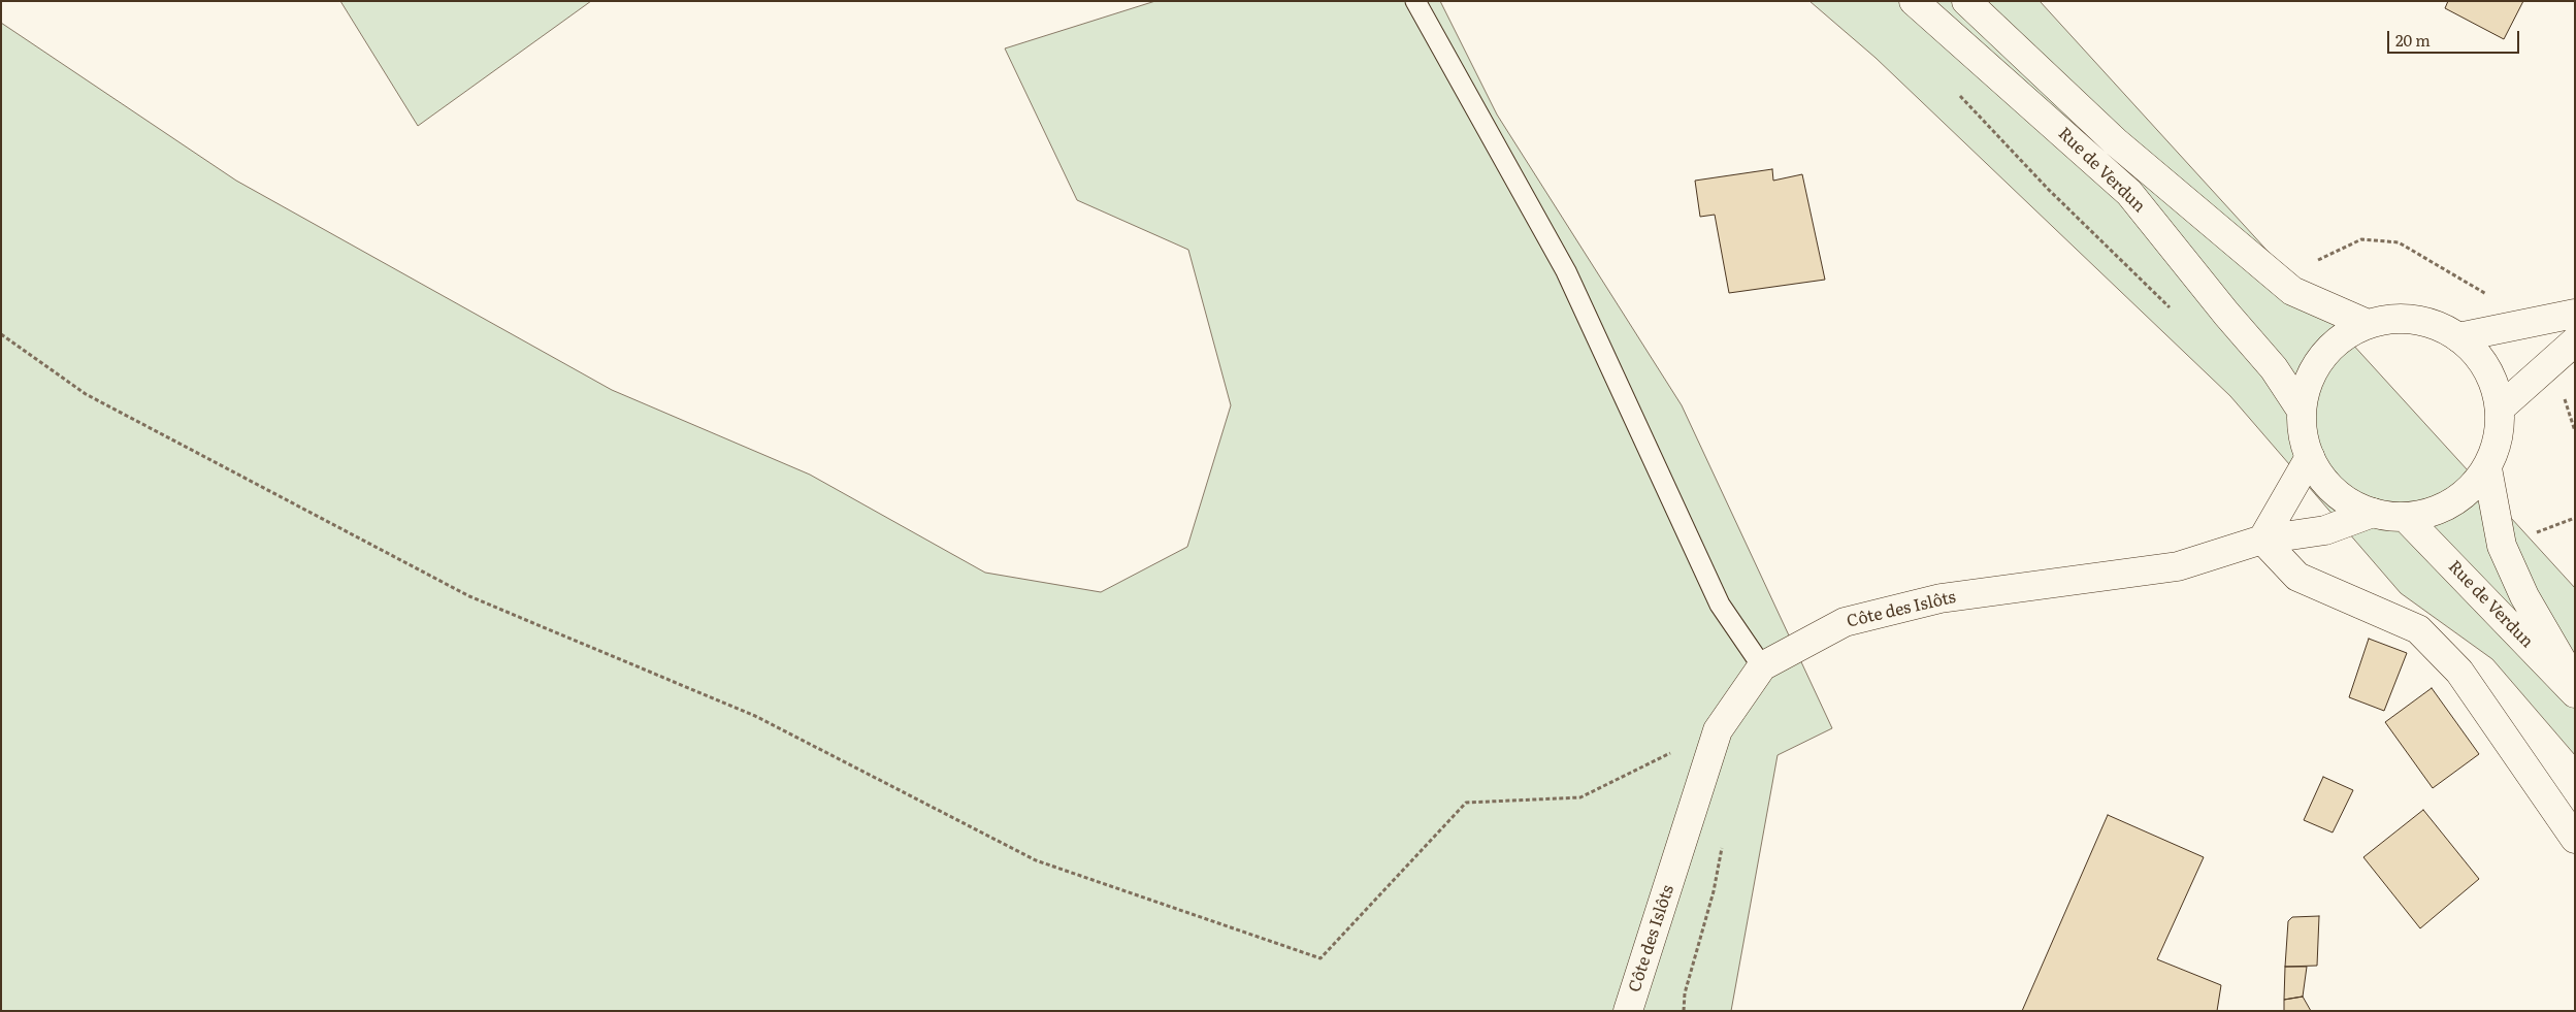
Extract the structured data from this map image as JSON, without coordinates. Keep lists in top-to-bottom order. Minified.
{"streets":{"main road":["Rue de Verdun","Côte des Islôts"]},"scale_bar":"20 m"}
